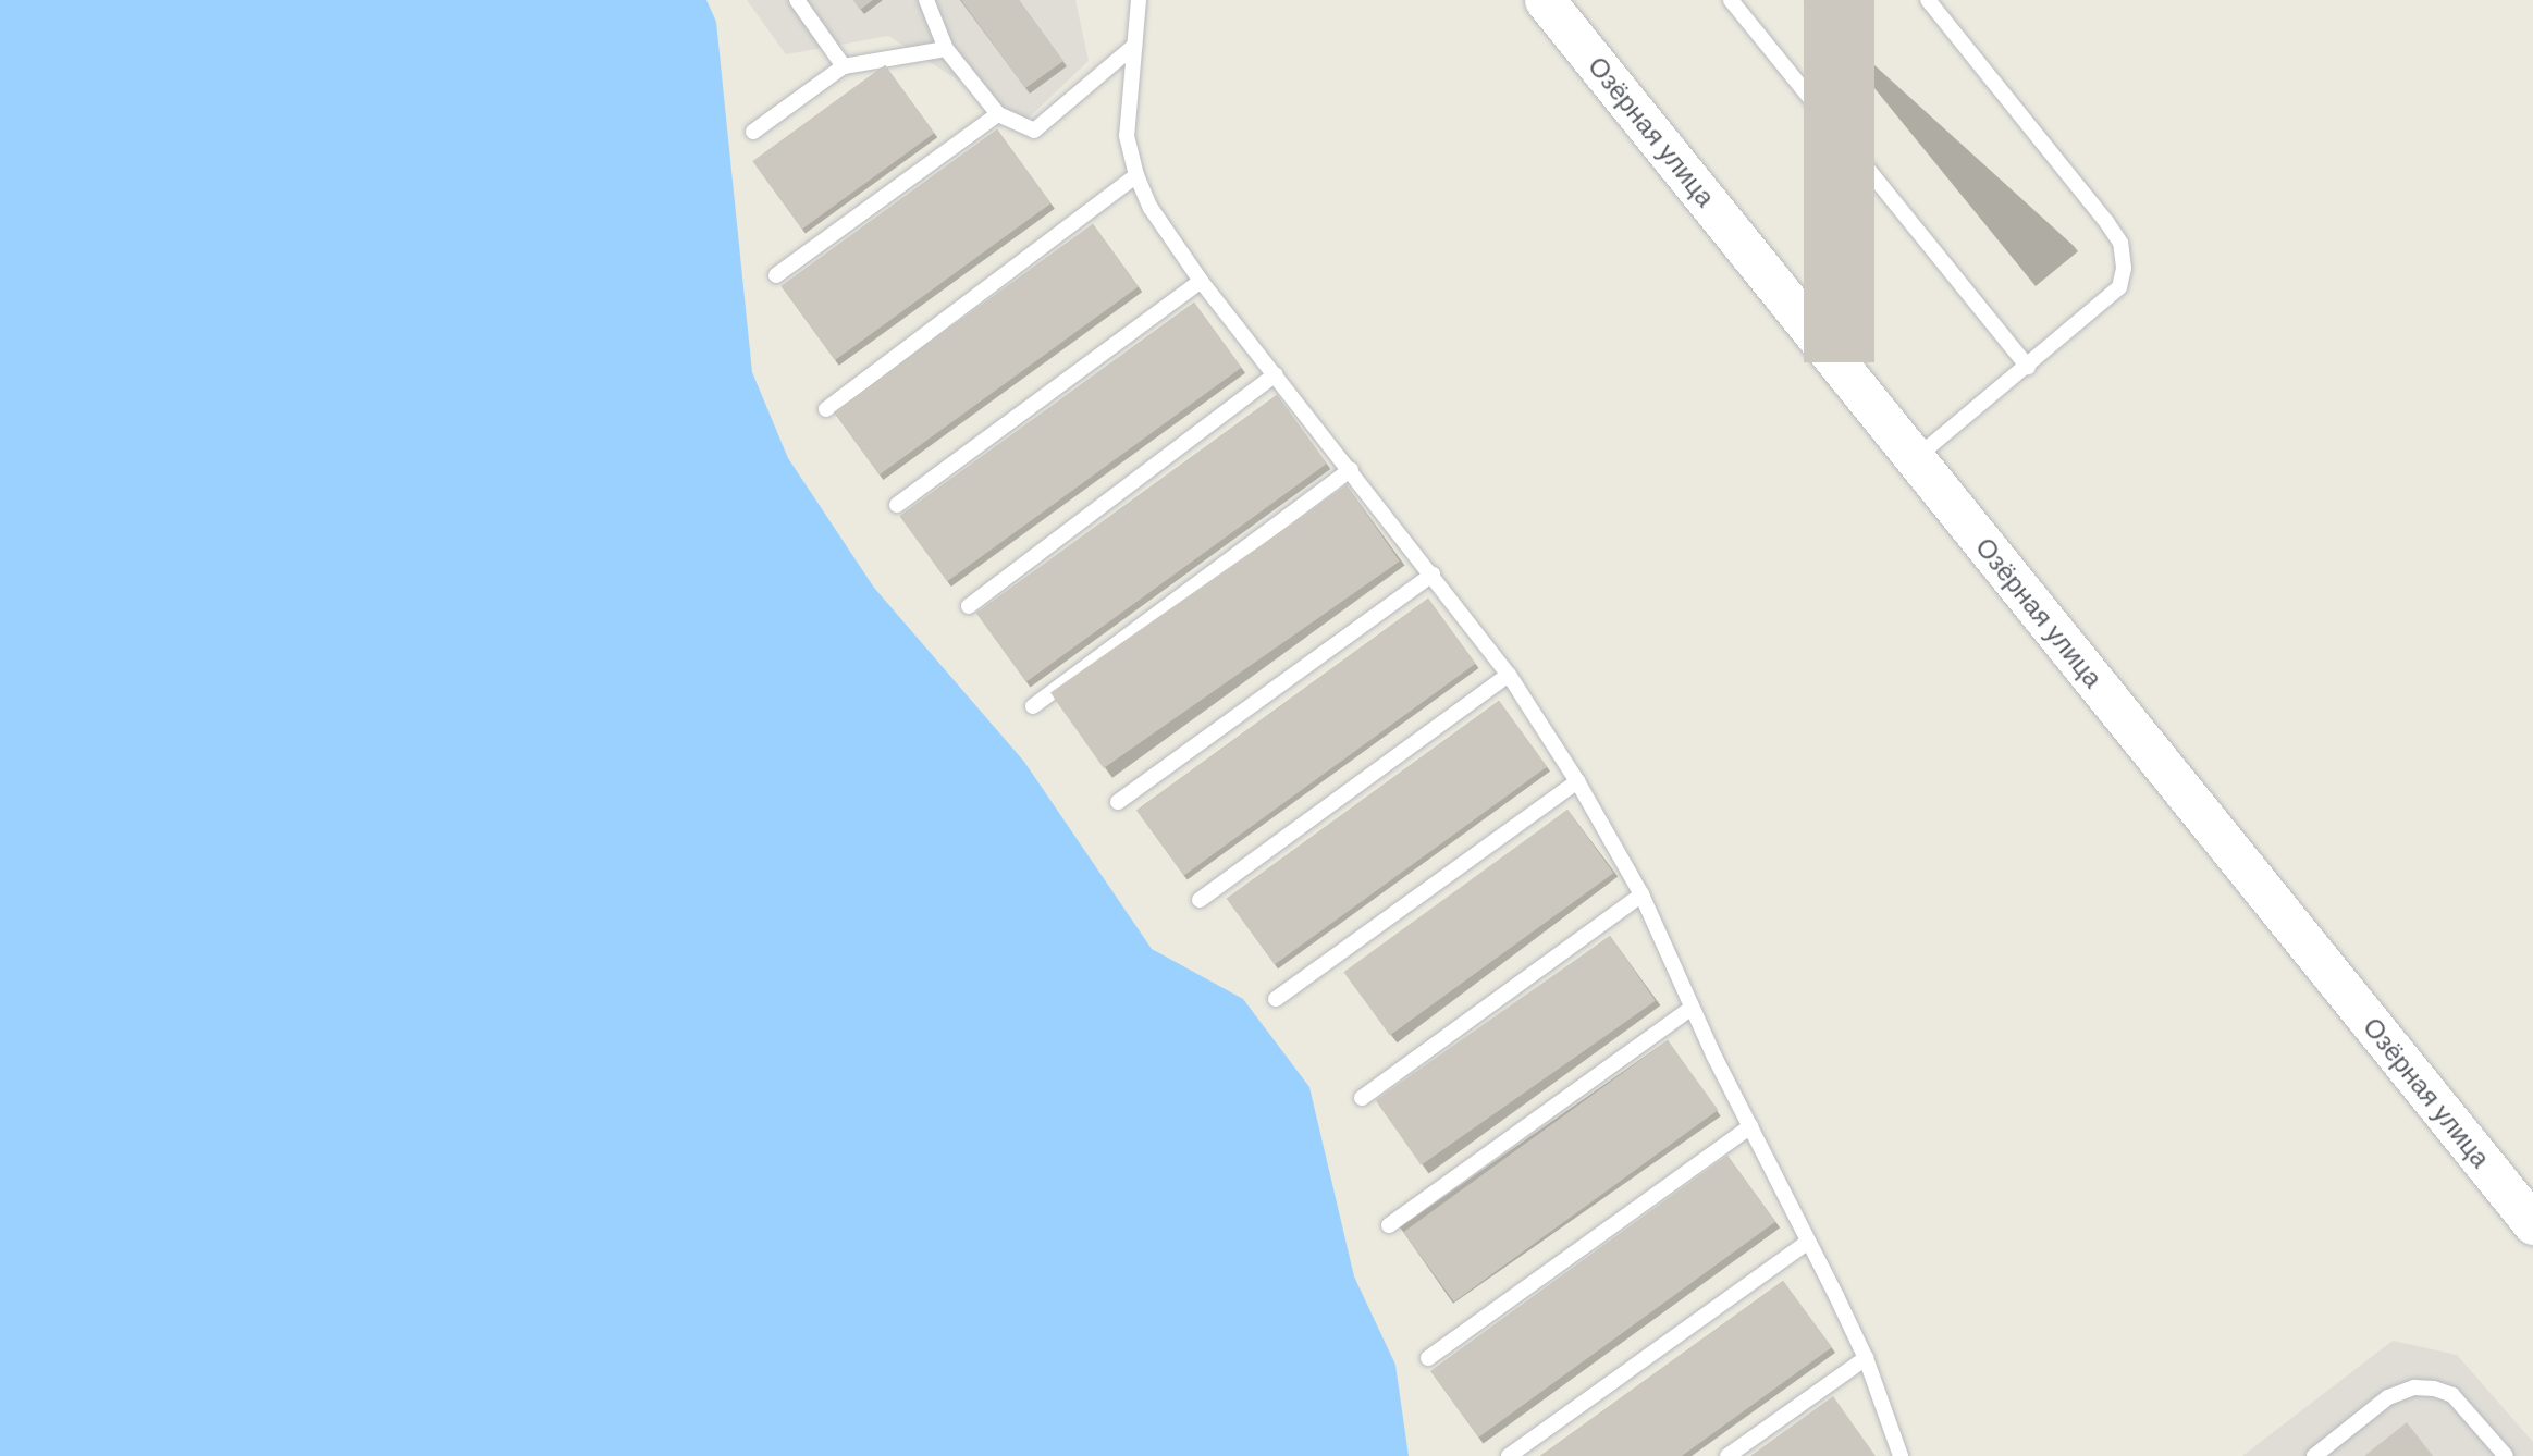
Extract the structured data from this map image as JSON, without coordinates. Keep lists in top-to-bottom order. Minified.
{"streets":{"street":["Озёрная улица"]}}
